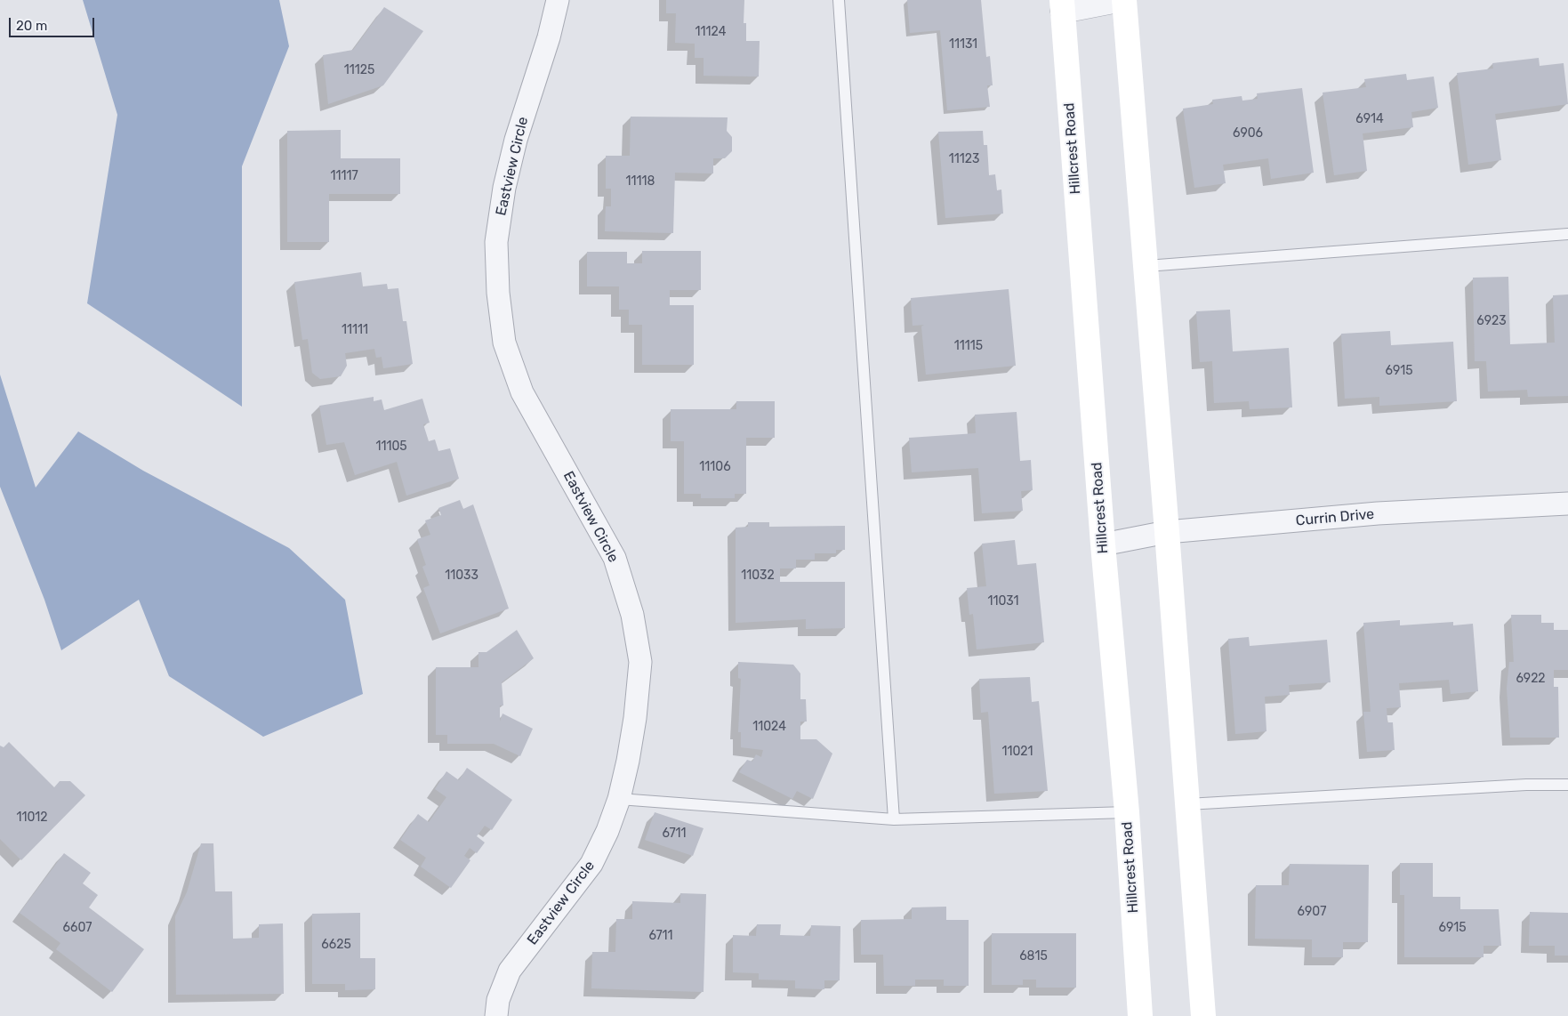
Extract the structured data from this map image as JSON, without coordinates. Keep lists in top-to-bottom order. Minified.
{"streets":{"main road":["Hillcrest Road"],"street":["Eastview Circle","Currin Drive"]},"crossings":[["Hillcrest Road","Currin Drive"]],"house_numbers":["11124","11131","11125","6914","6906","11123","11117","11118","6923","11111","11115","6915","11105","11106","11033","11032","11031","6922","11024","11021","11012","6711","6907","6607","6915","6711","6625","6815"],"scale_bar":"20 m"}
